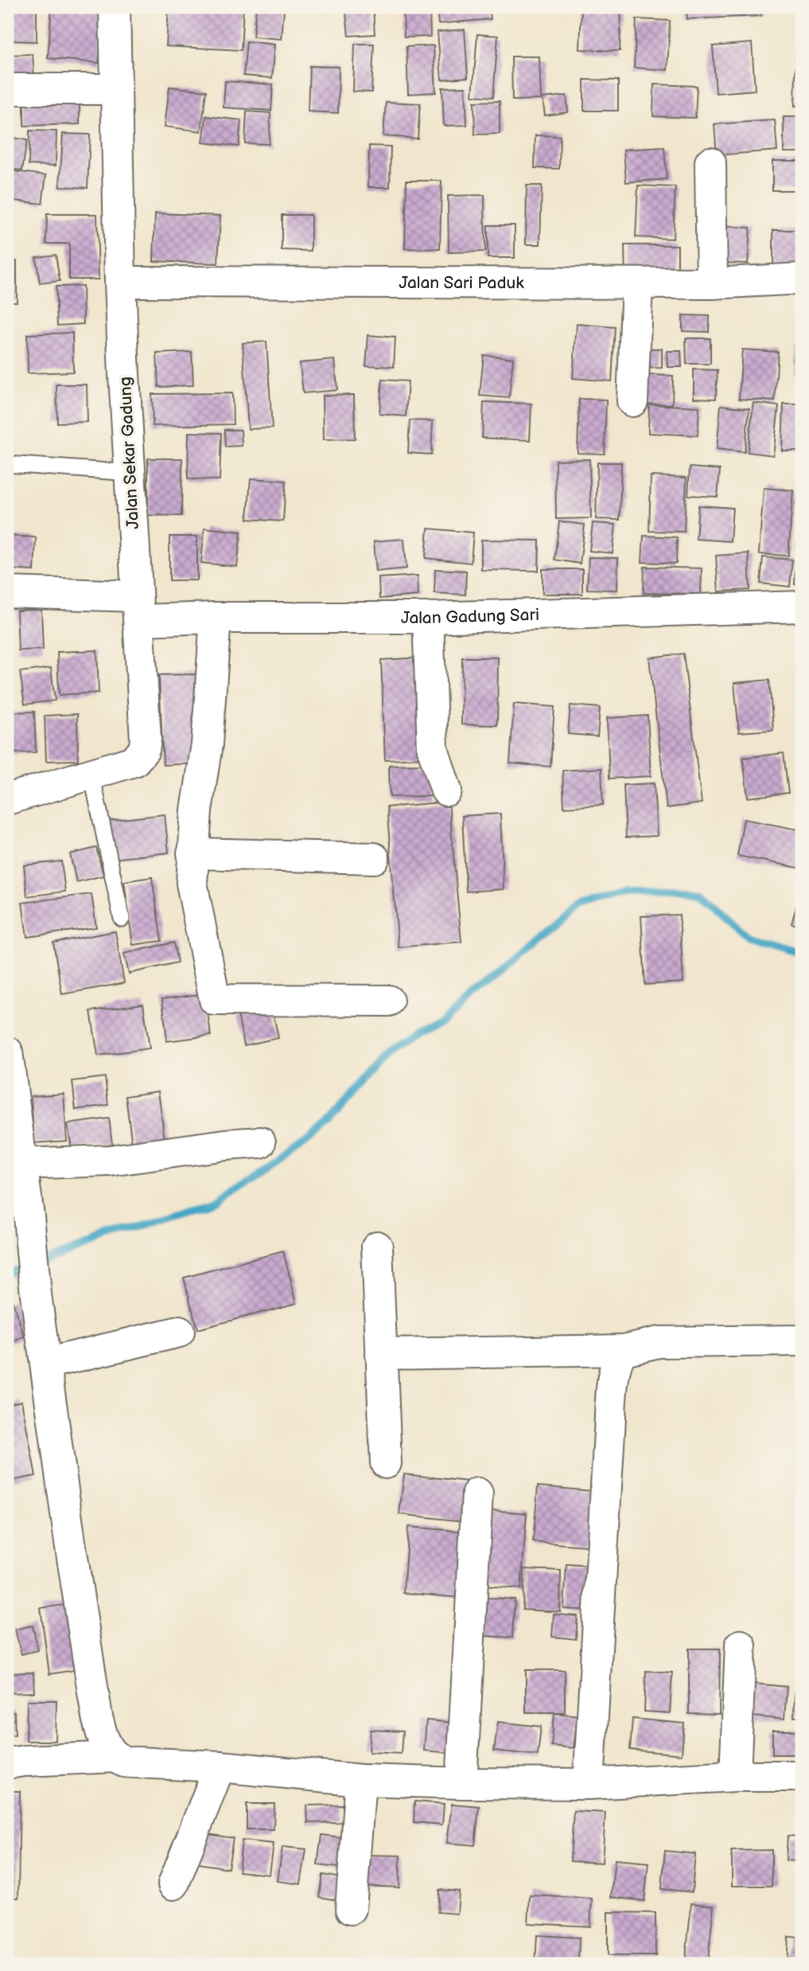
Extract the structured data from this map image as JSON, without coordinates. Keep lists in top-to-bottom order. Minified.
{"streets":{"street":["Jalan Sari Paduk","Jalan Sekar Gadung","Jalan Gadung Sari"]},"crossings":[["Jalan Sari Paduk","Jalan Sekar Gadung"],["Jalan Sekar Gadung","Jalan Gadung Sari"]]}
